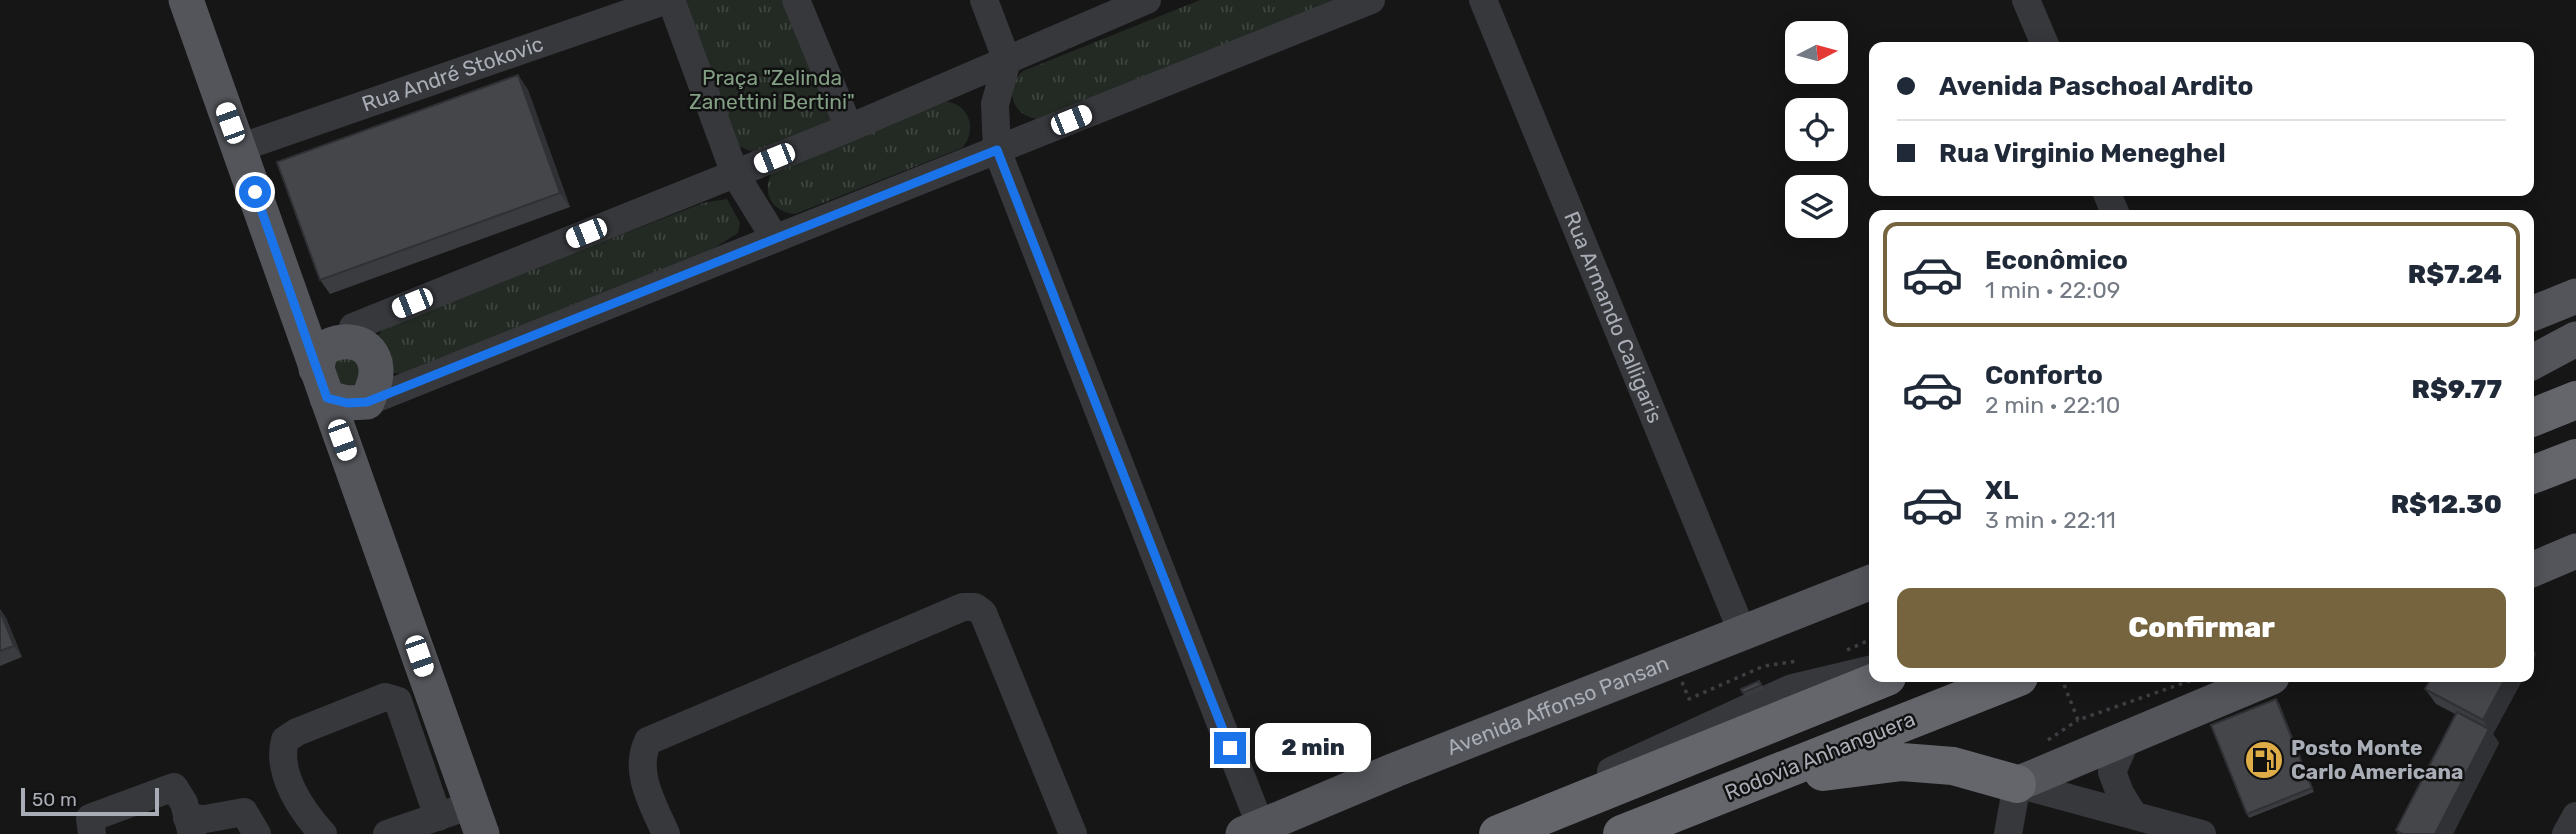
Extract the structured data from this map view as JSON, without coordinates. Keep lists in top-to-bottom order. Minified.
{"streets":{"highway":["Rodovia Anhanguera"],"main road":["Avenida Affonso Pansan"],"street":["Rua André Stokovic","Rua Armando Calligaris"]},"crossings":[["Rua Armando Calligaris","Avenida Affonso Pansan"]],"parks":["Praça \"Zelinda Zanettini Bertini\""],"places":{"fuel station":["Posto Monte Carlo Americana"]},"scale_bar":"50 m","north":"right","page":{"banner":["Avenida Paschoal Ardito","Rua Virginio Meneghel"],"list":[{"name":"Econômico","note":"1 min · 22:09","value":"R$7.24"},{"name":"Conforto","note":"2 min · 22:10","value":"R$9.77"},{"name":"XL","note":"3 min · 22:11","value":"R$12.30"}],"buttons":"Confirmar","bubble":"2 min","scale":"50 m"}}
